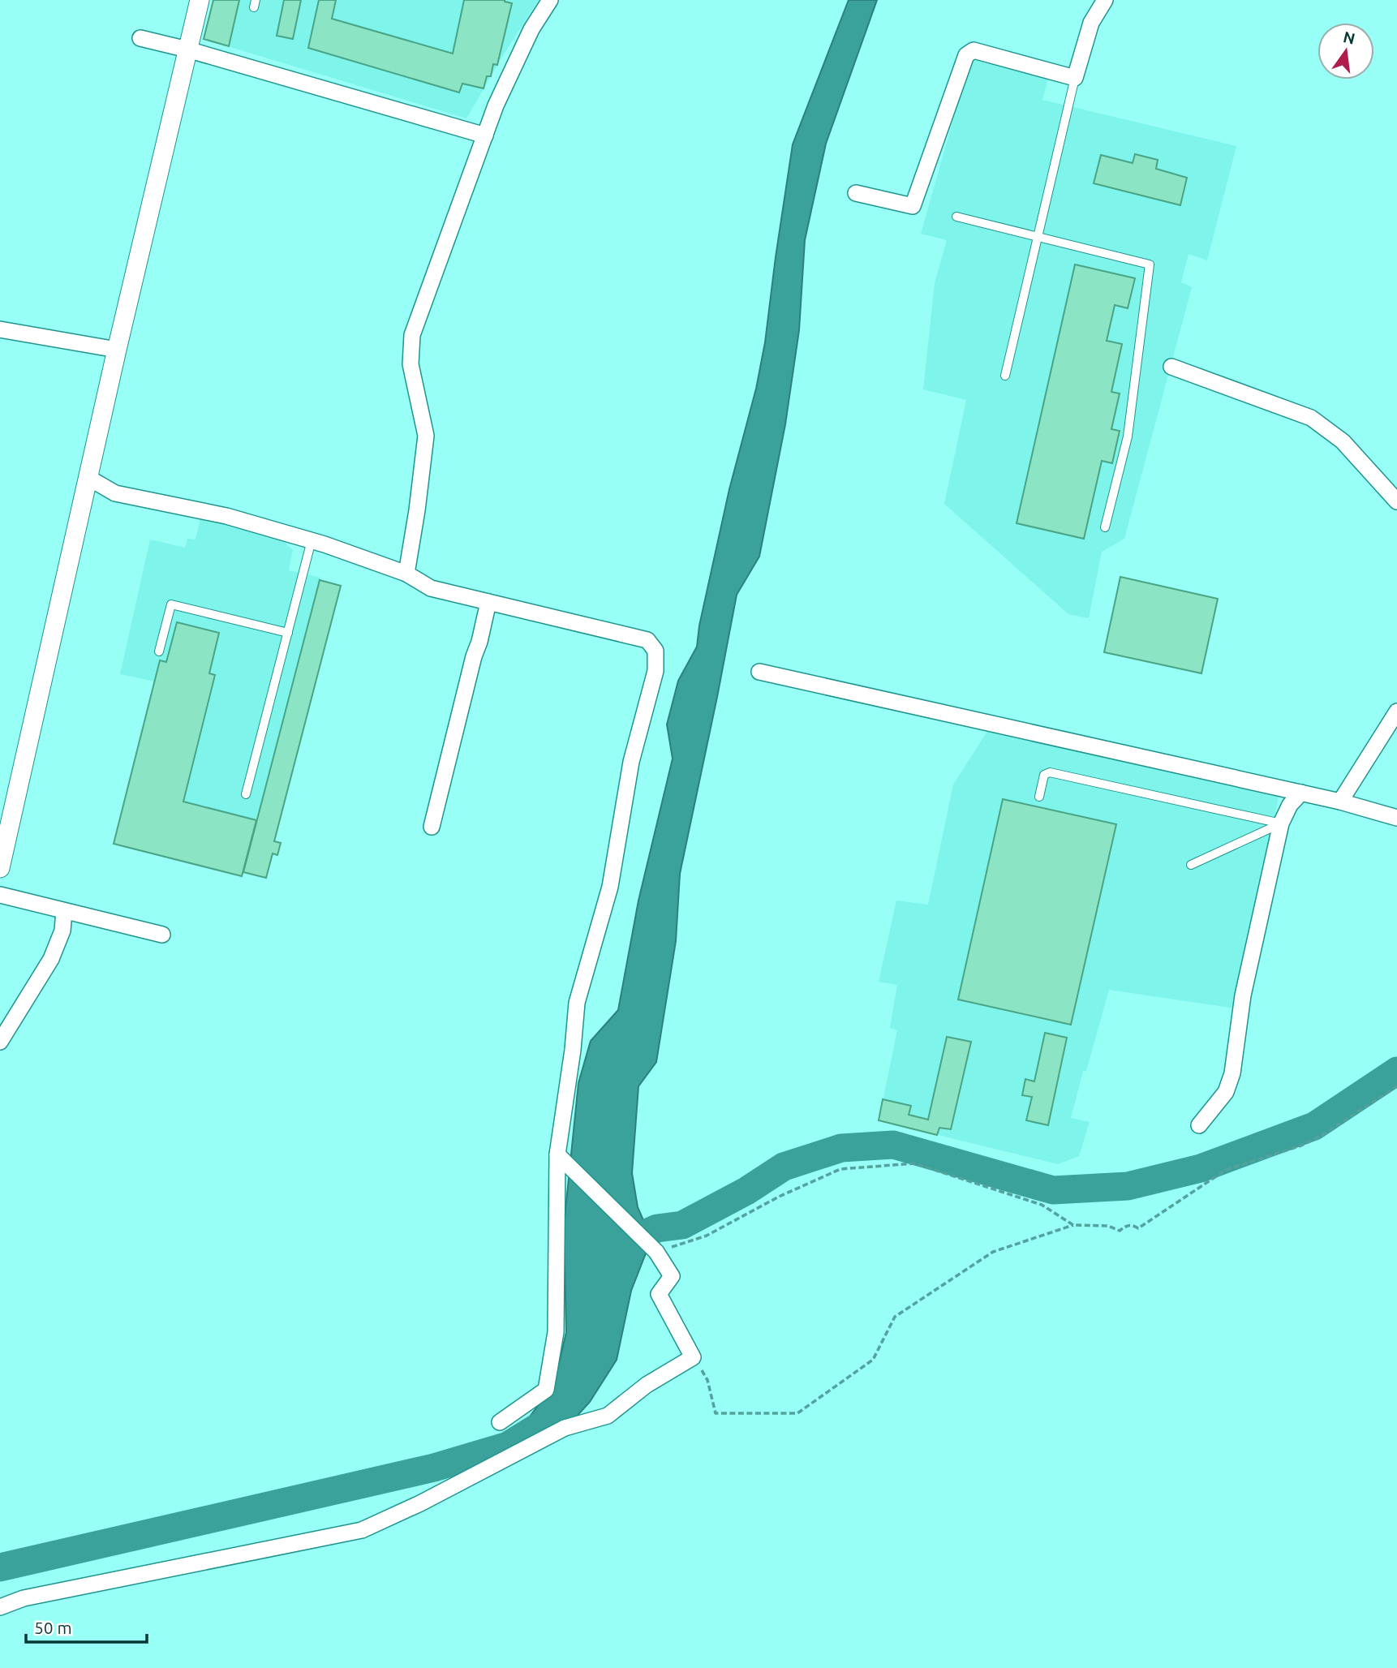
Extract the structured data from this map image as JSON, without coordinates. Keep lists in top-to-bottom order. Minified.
{"scale_bar":"50 m","north":"top"}
